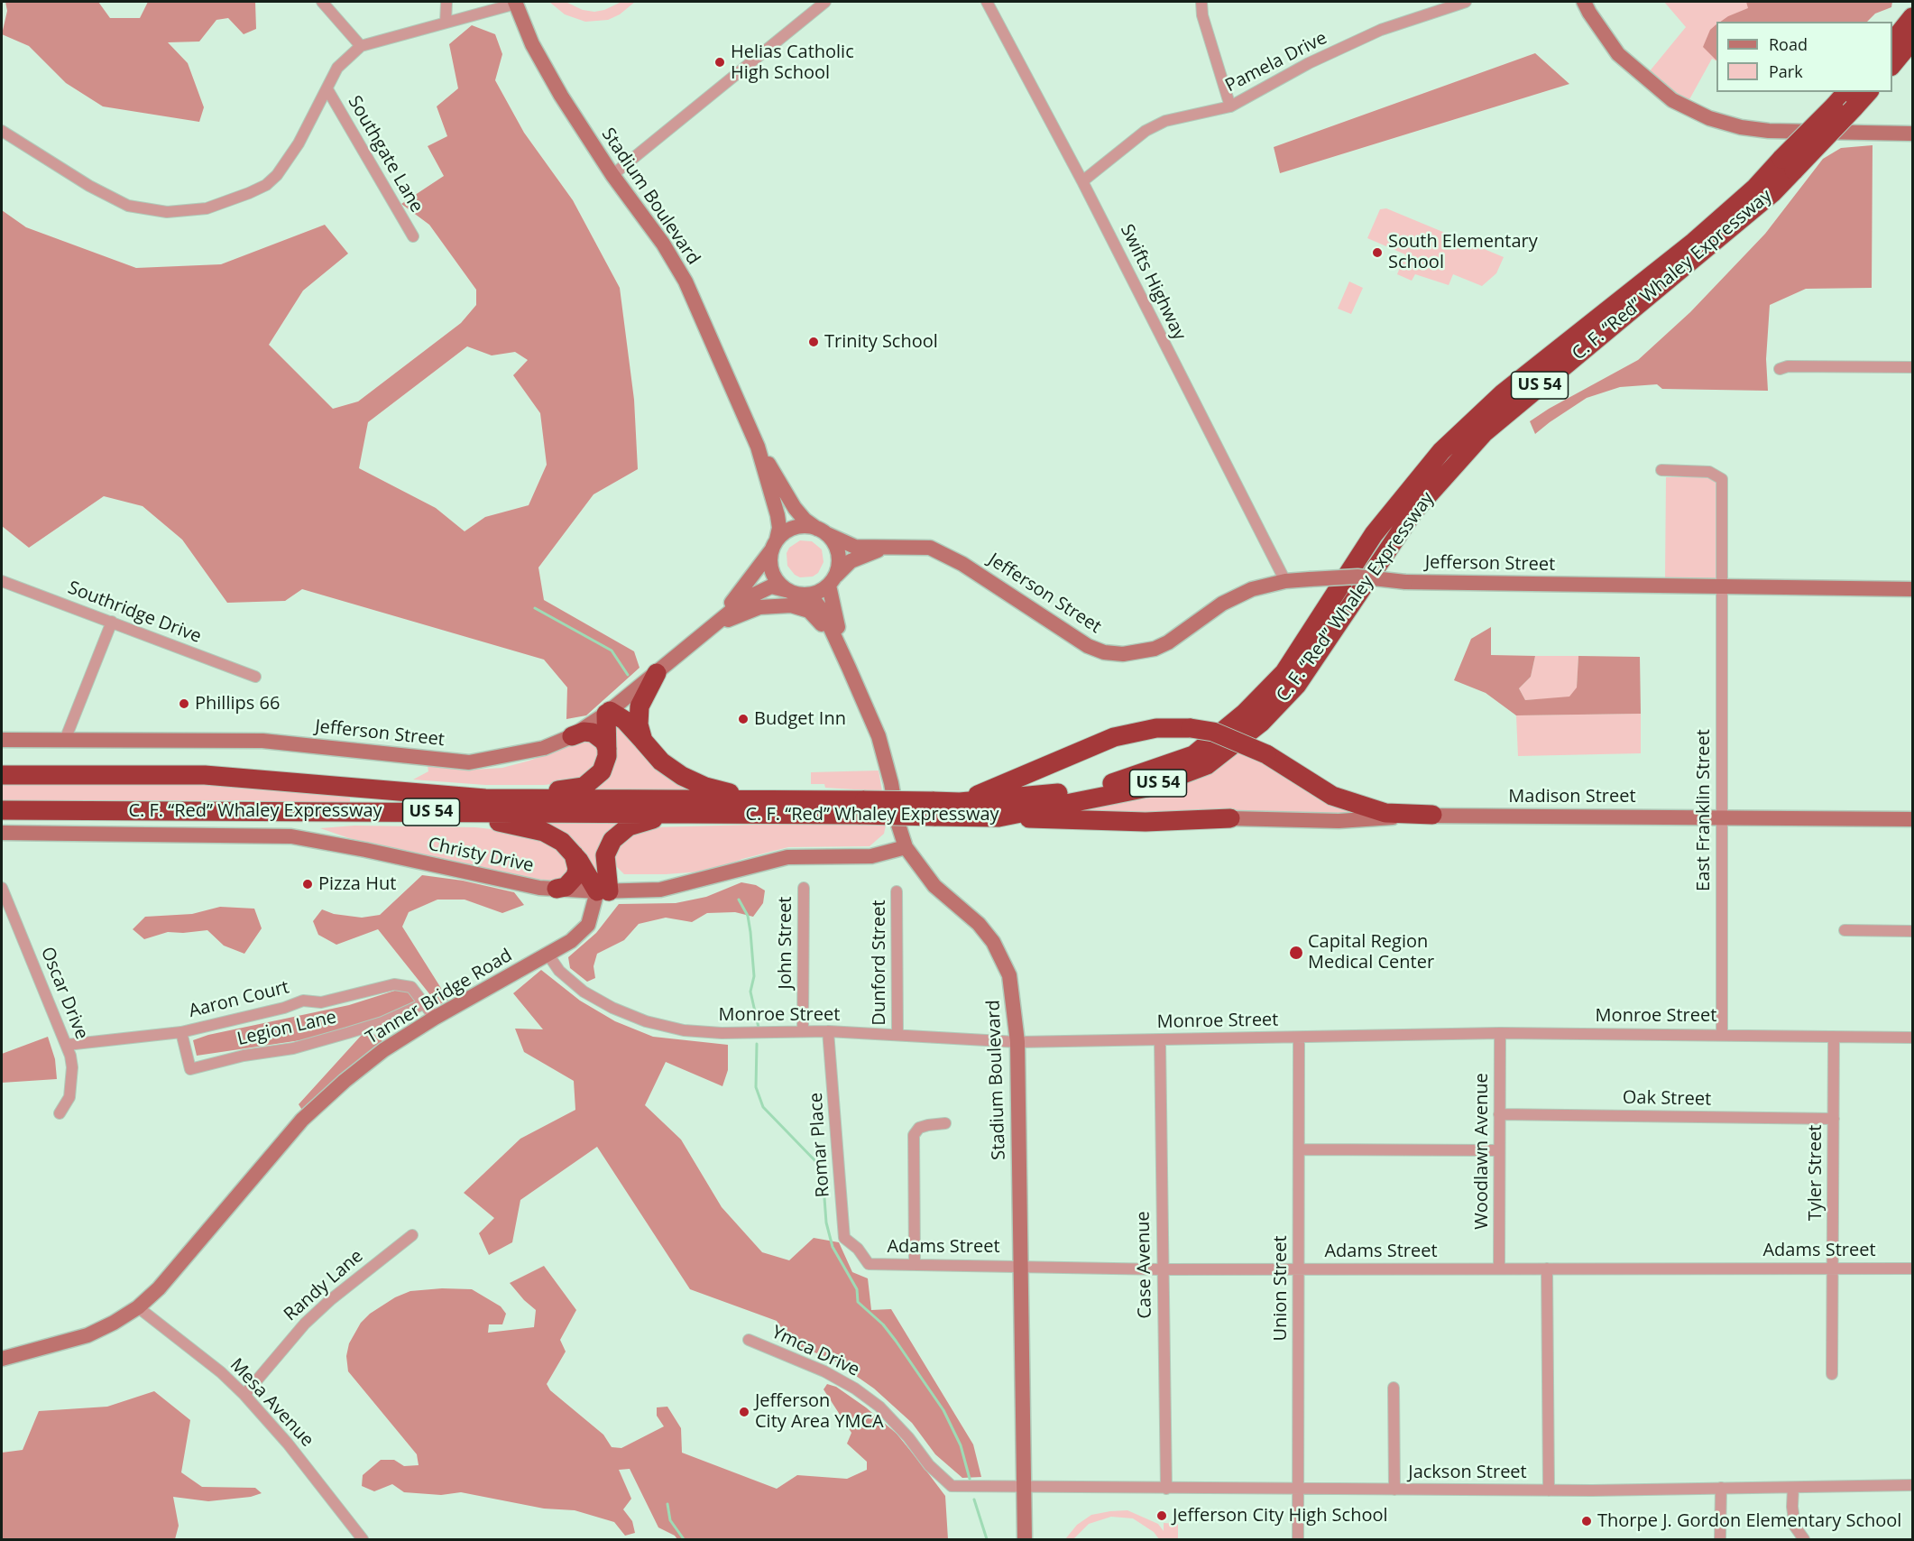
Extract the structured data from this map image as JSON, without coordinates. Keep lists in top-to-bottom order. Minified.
{"streets":{"highway":["C. F. “Red” Whaley Expressway","US 54"],"street":["Pamela Drive","Southgate Lane","Stadium Boulevard","Swifts Highway","Jefferson Street","Southridge Drive","Madison Street","East Franklin Street","Christy Drive","John Street","Dunford Street","Oscar Drive","Tanner Bridge Road","Aaron Court","Monroe Street","Legion Lane","Oak Street","Romar Place","Woodlawn Avenue","Tyler Street","Adams Street","Case Avenue","Randy Lane","Union Street","Ymca Drive","Mesa Avenue","Jackson Street"]},"crossings":[["Pamela Drive","Swifts Highway"],["Stadium Boulevard","Monroe Street"],["Stadium Boulevard","Adams Street"],["Stadium Boulevard","Ymca Drive"],["Stadium Boulevard","Jackson Street"],["Swifts Highway","Jefferson Street"],["Jefferson Street","East Franklin Street"],["Madison Street","East Franklin Street"],["East Franklin Street","Monroe Street"],["Christy Drive","Tanner Bridge Road"],["John Street","Monroe Street"],["Dunford Street","Monroe Street"],["Oscar Drive","Aaron Court"],["Tanner Bridge Road","Aaron Court"],["Tanner Bridge Road","Monroe Street"],["Tanner Bridge Road","Mesa Avenue"],["Aaron Court","Legion Lane"],["Monroe Street","Romar Place"],["Monroe Street","Woodlawn Avenue"],["Monroe Street","Tyler Street"],["Monroe Street","Case Avenue"],["Monroe Street","Union Street"],["Oak Street","Woodlawn Avenue"],["Oak Street","Tyler Street"],["Romar Place","Adams Street"],["Woodlawn Avenue","Adams Street"],["Tyler Street","Adams Street"],["Adams Street","Case Avenue"],["Adams Street","Union Street"],["Case Avenue","Jackson Street"],["Randy Lane","Mesa Avenue"],["Union Street","Jackson Street"],["Ymca Drive","Jackson Street"]],"places":["Helias Catholic High School","South Elementary School","Trinity School","Phillips 66","Budget Inn","Pizza Hut","Capital Region Medical Center","Jefferson City Area YMCA","Jefferson City High School","Thorpe J. Gordon Elementary School"],"legend":["Road","Park"]}
